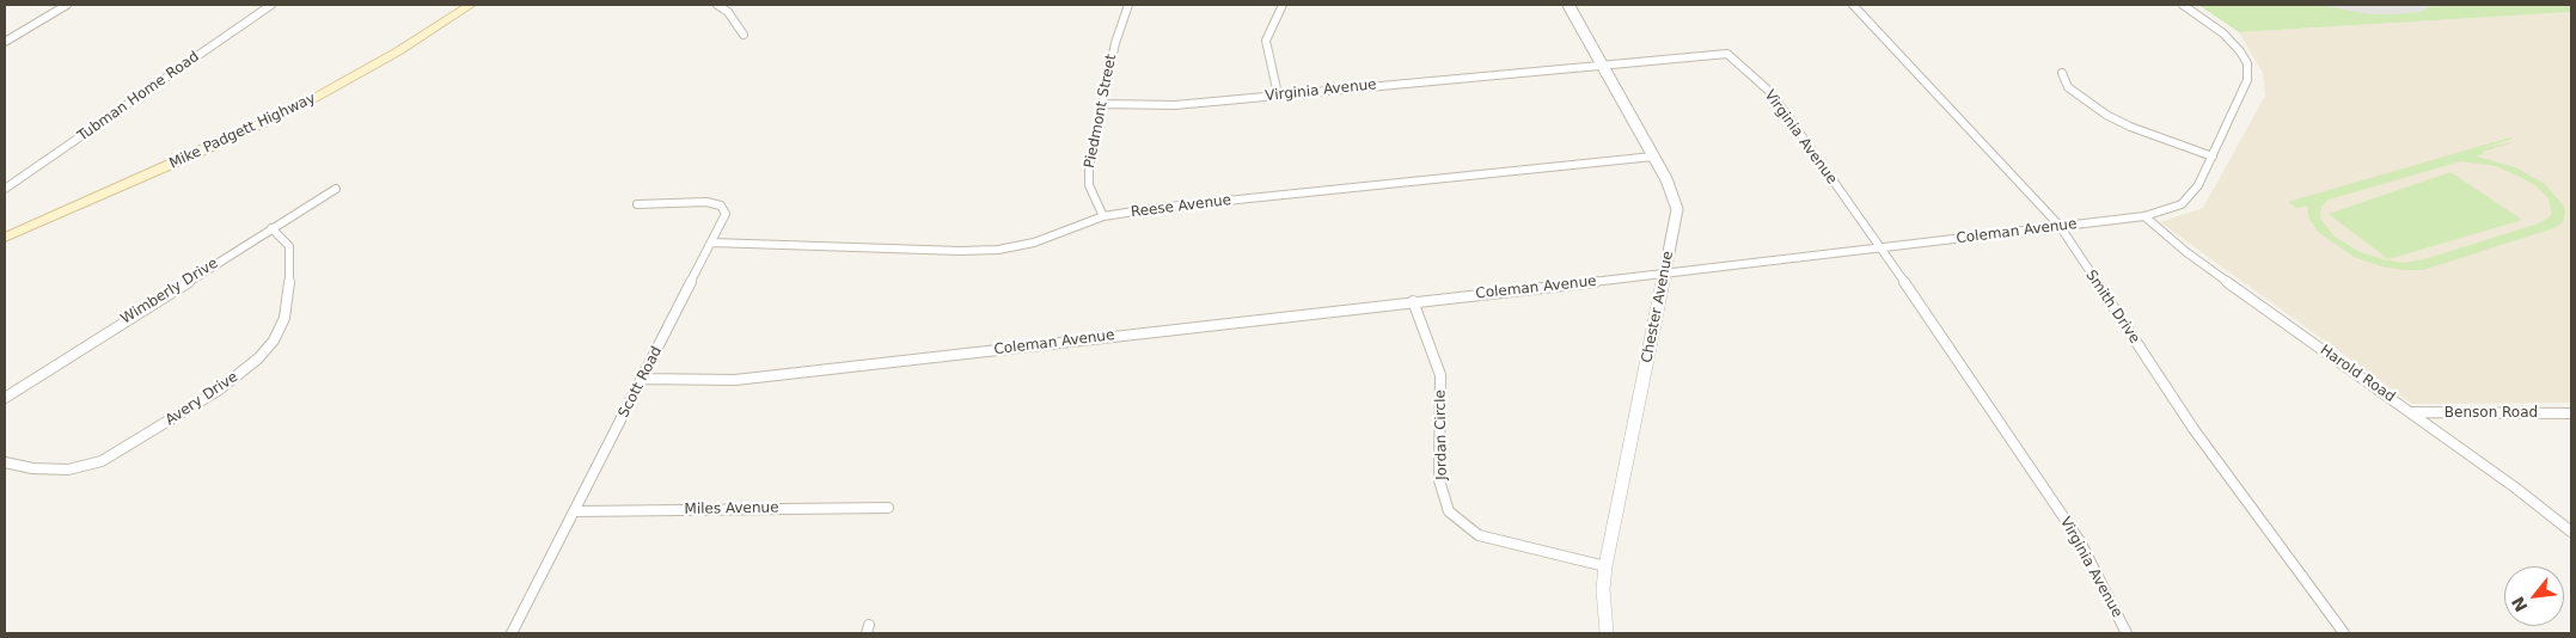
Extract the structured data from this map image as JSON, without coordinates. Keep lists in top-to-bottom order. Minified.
{"streets":{"main road":["Mike Padgett Highway"],"street":["Virginia Avenue","Tubman Home Road","Piedmont Street","Reese Avenue","Coleman Avenue","Wimberly Drive","Chester Avenue","Smith Drive","Harold Road","Scott Road","Avery Drive","Benson Road","Jordan Circle","Miles Avenue"]},"crossings":[["Virginia Avenue","Piedmont Street"],["Virginia Avenue","Coleman Avenue"],["Virginia Avenue","Chester Avenue"],["Piedmont Street","Reese Avenue"],["Reese Avenue","Chester Avenue"],["Reese Avenue","Scott Road"],["Coleman Avenue","Chester Avenue"],["Coleman Avenue","Smith Drive"],["Coleman Avenue","Harold Road"],["Coleman Avenue","Scott Road"],["Coleman Avenue","Jordan Circle"],["Wimberly Drive","Avery Drive"],["Chester Avenue","Jordan Circle"],["Harold Road","Benson Road"],["Scott Road","Miles Avenue"]],"north":"bottom left"}
